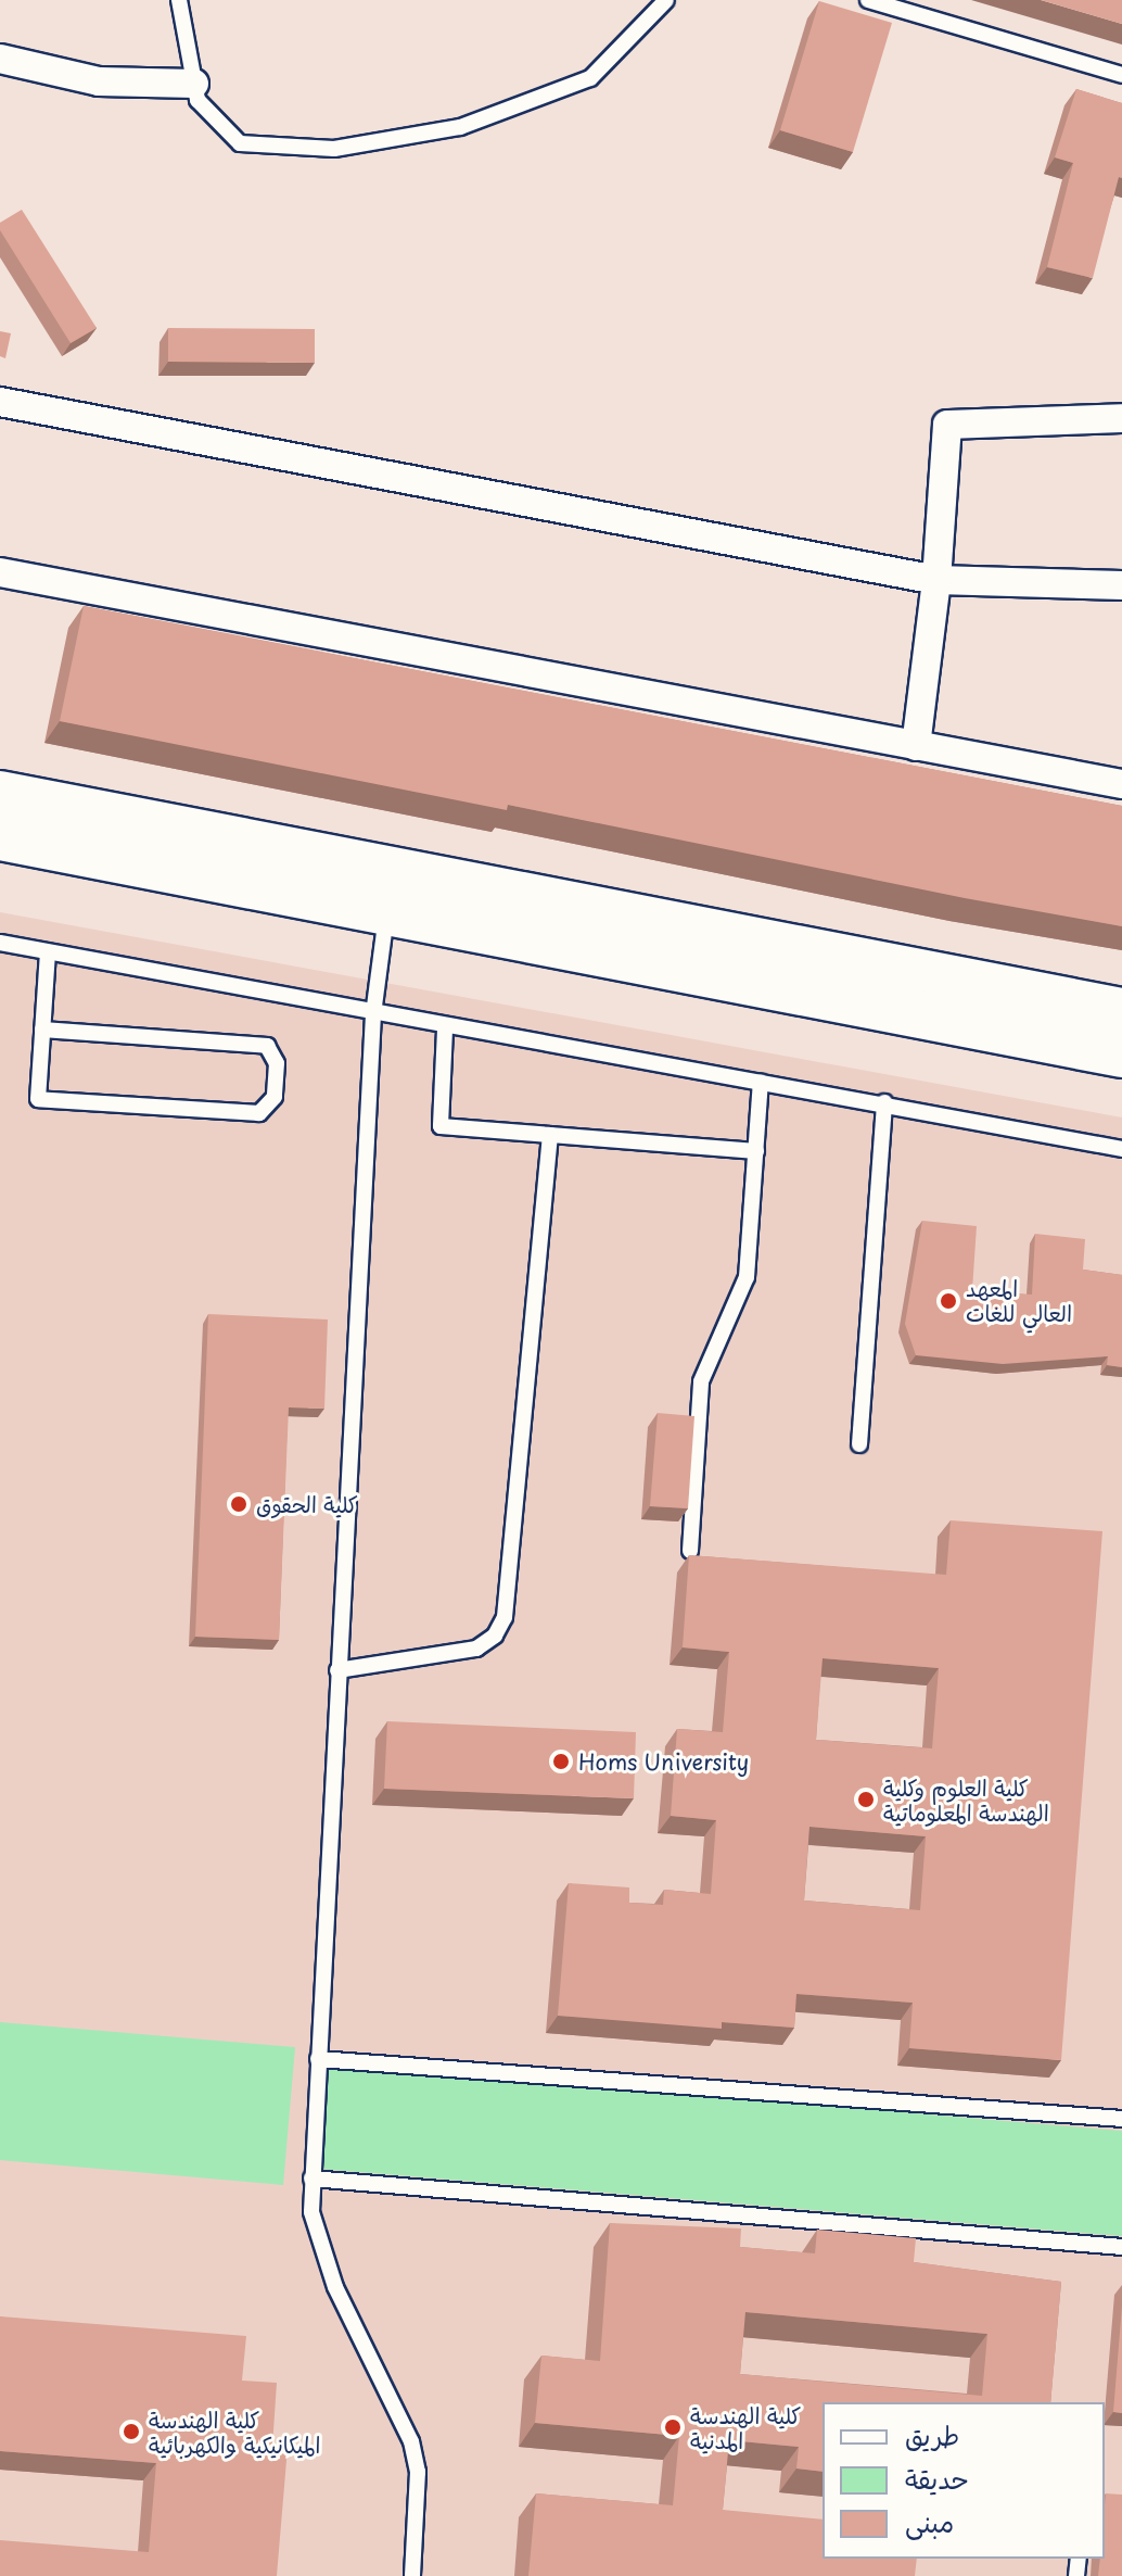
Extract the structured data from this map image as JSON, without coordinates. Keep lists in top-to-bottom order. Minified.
{"places":["المعهد العالي للغات","كلية الحقوق","Homs University","كلية العلوم وكلية الهندسة المعلوماتية","كلية الهندسة المدنية","كلية الهندسة الميكانيكية والكهربائية"],"legend":["طريق","حديقة","مبنى"]}
